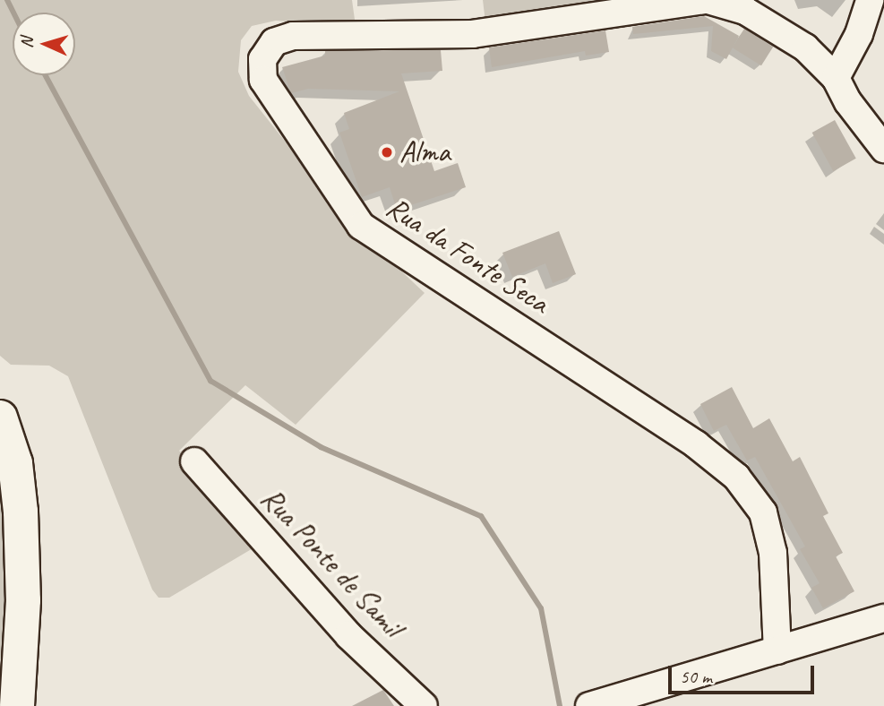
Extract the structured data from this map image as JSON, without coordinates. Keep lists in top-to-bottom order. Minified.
{"streets":{"street":["Rua da Fonte Seca","Rua Ponte de Samil"]},"places":["Alma"],"scale_bar":"50 m","north":"left"}
